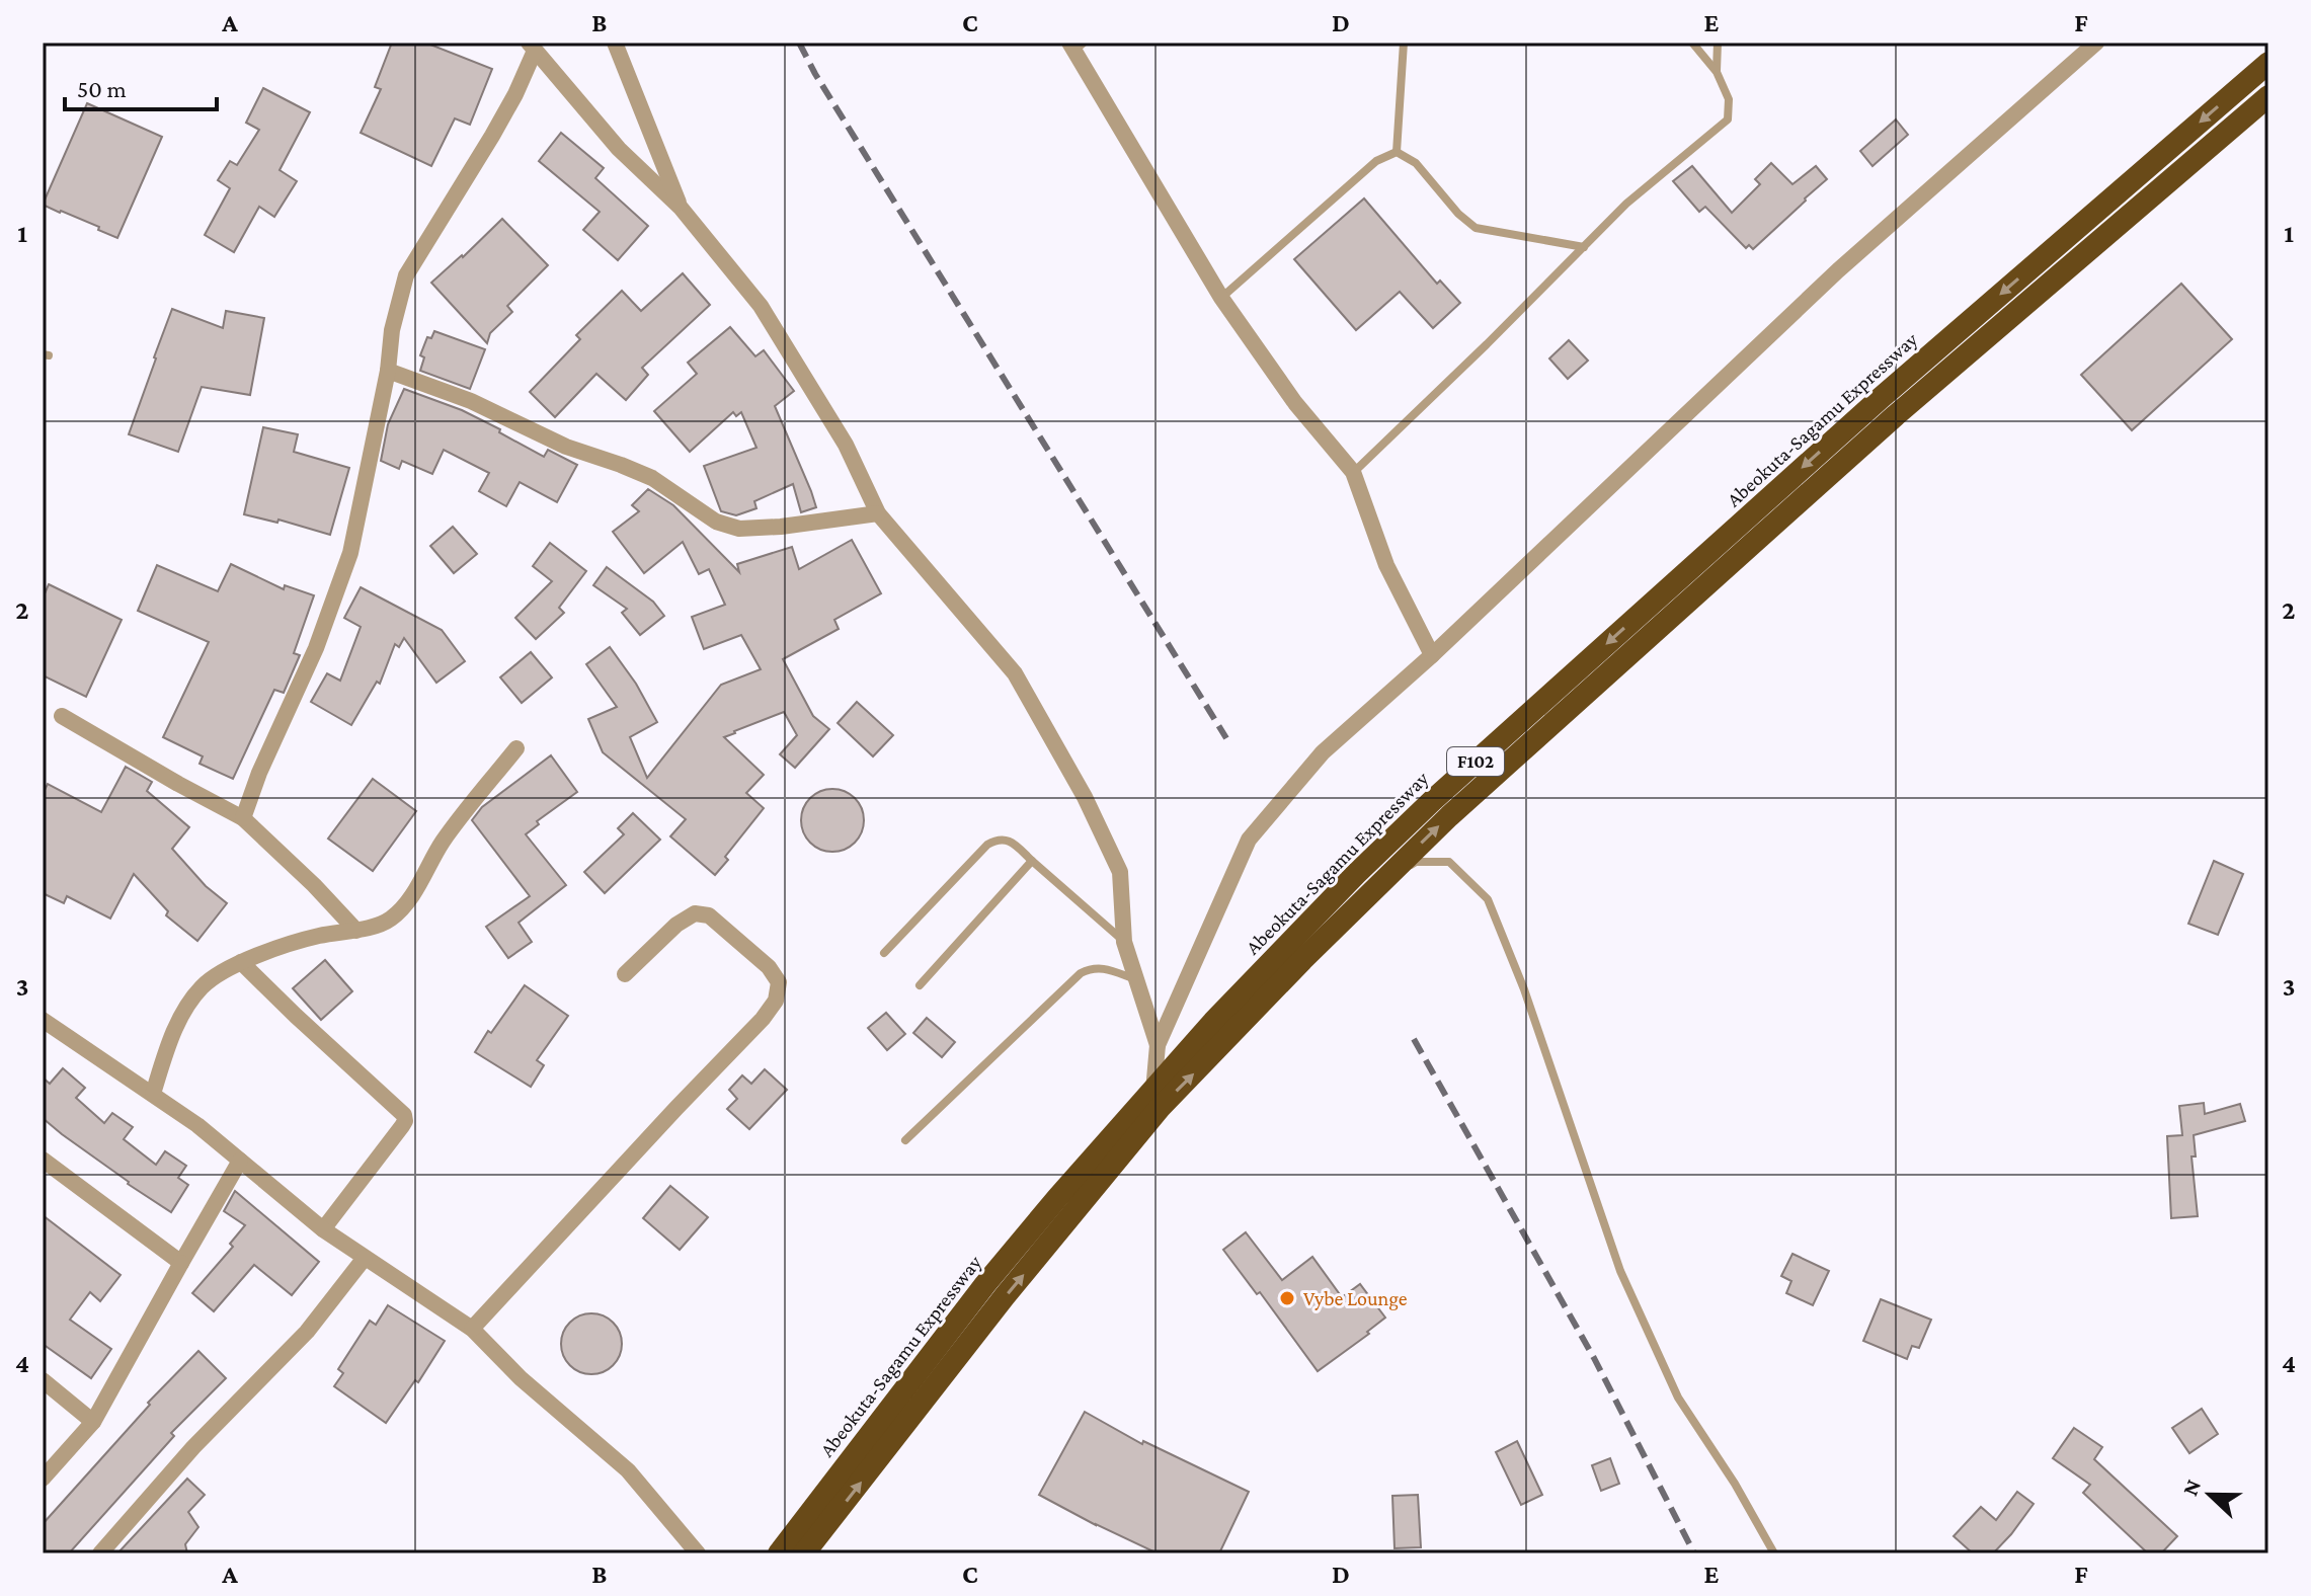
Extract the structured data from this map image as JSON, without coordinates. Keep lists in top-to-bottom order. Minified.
{"streets":{"highway":["Abeokuta-Sagamu Expressway","F102"]},"places":["Vybe Lounge"],"scale_bar":"50 m","north":"left","grid":{"columns":["A","B","C","D","E","F"],"rows":["1","2","3","4"]}}
